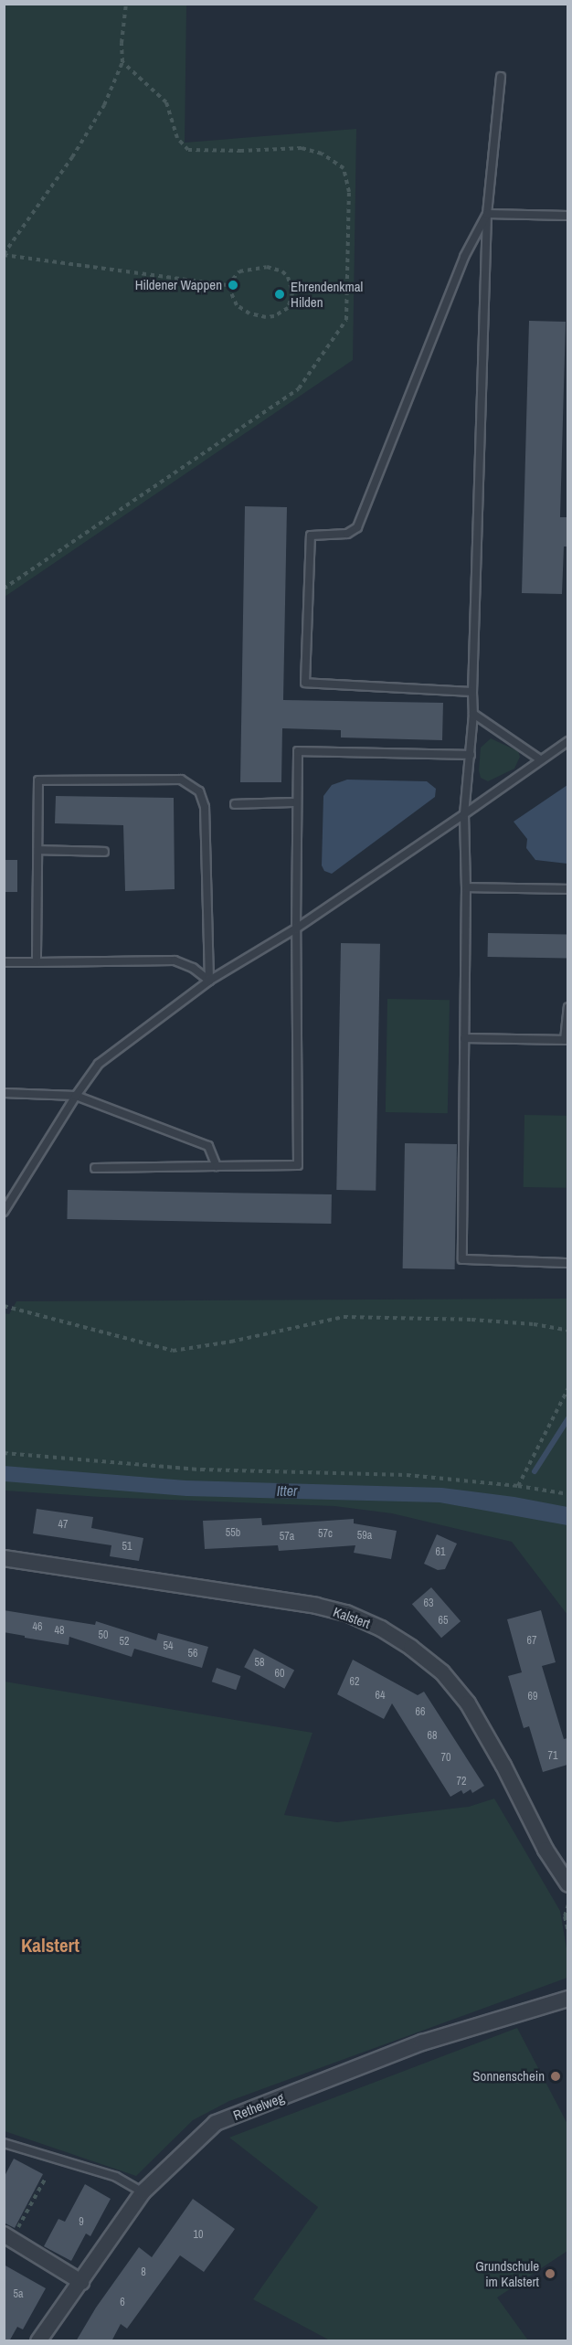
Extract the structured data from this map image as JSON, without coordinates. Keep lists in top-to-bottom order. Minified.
{"streets":{"street":["Kalstert","Rethelweg"]},"districts":["Kalstert"],"water":["Itter"],"places":["Hildener Wappen","Ehrendenkmal Hilden","Sonnenschein","Grundschule im Kalstert"],"house_numbers":["47","55b","57c","59a","57a","51","61","63","65","46","48","50","67","52","54","56","58","60","62","64","69","66","68","71","70","72","9","10","8","5a","6"]}
